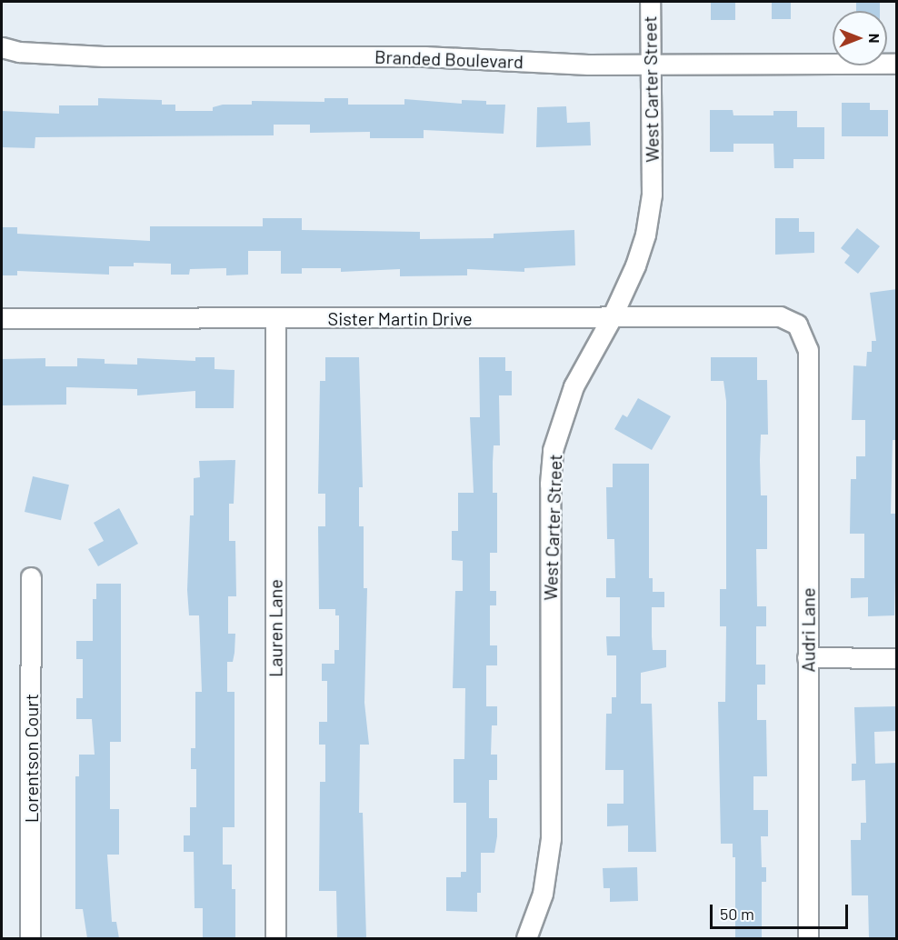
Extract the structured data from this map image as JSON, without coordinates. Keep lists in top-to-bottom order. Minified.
{"streets":{"street":["Branded Boulevard","West Carter Street","Sister Martin Drive","Lauren Lane","Audri Lane","Lorentson Court"]},"crossings":[["Branded Boulevard","West Carter Street"],["West Carter Street","Sister Martin Drive"],["Sister Martin Drive","Lauren Lane"],["Sister Martin Drive","Audri Lane"]],"scale_bar":"50 m","north":"right"}
